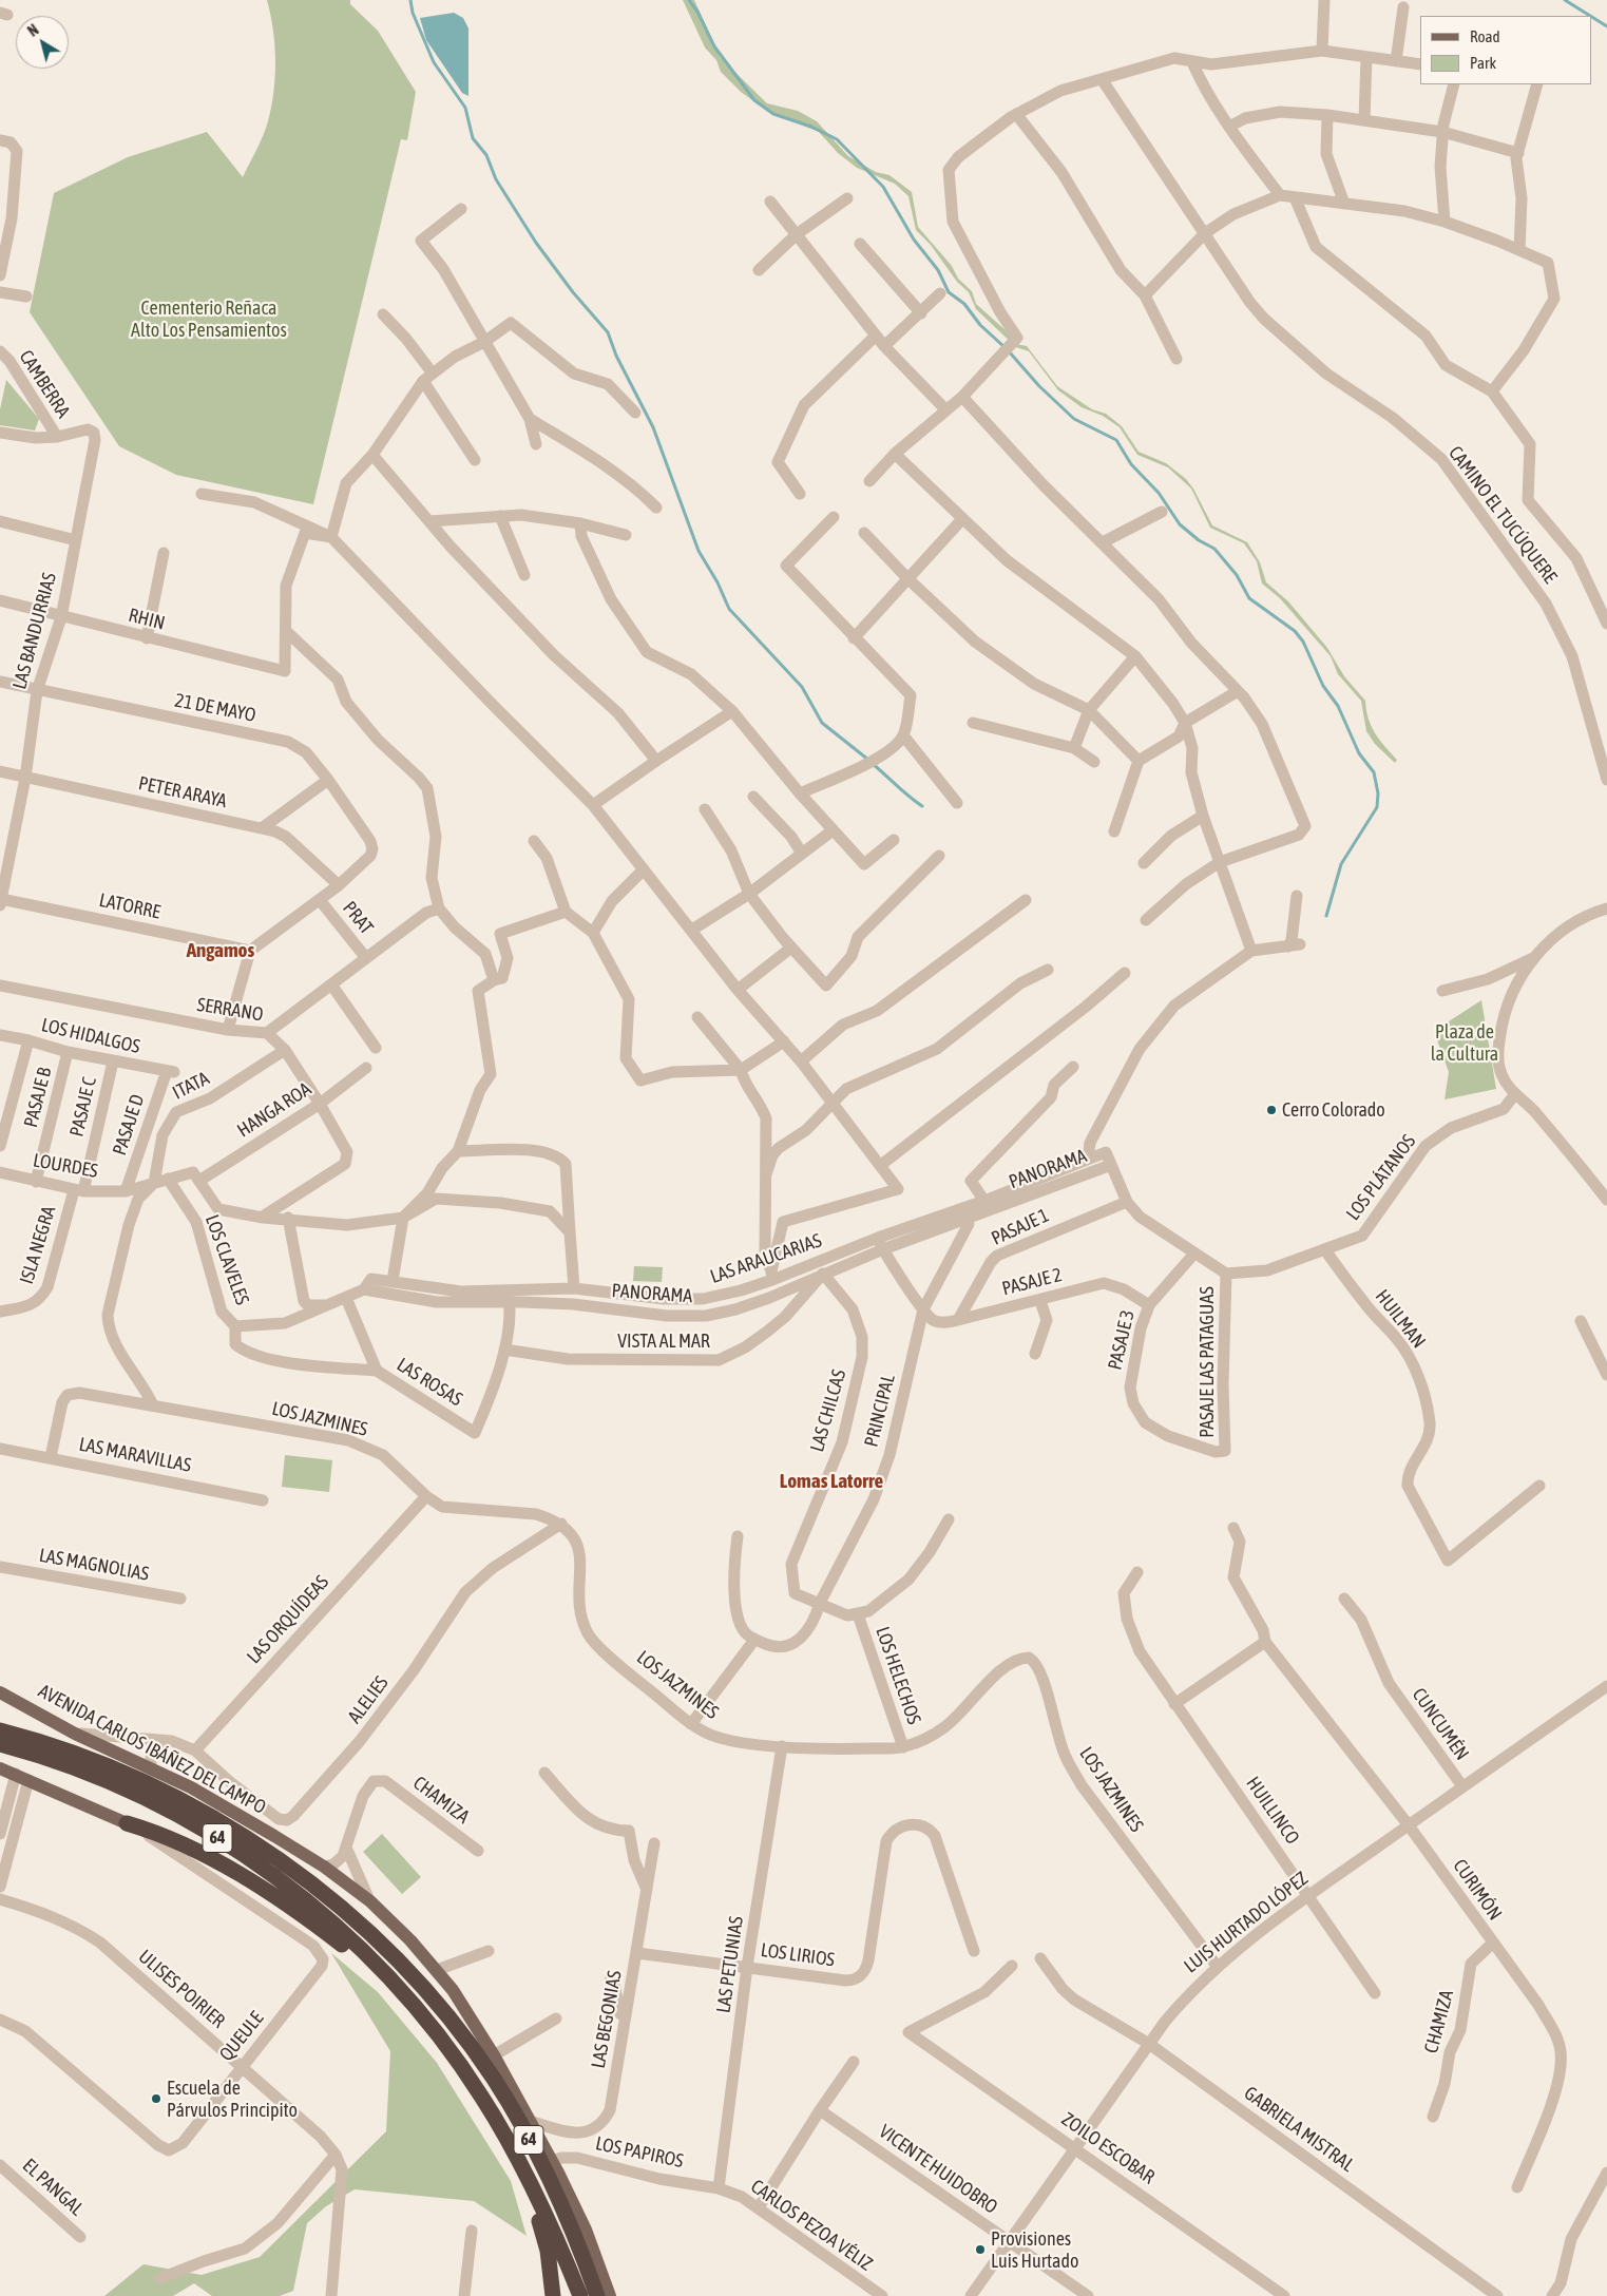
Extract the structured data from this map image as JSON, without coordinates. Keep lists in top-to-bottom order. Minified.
{"streets":{"highway":["AVENIDA CARLOS IBÁÑEZ DEL CAMPO","64"],"street":["CAMBERRA","CAMINO EL TUCÚQUERE","RHIN","LAS BANDURRIAS","21 DE MAYO","PETER ARAYA","LATORRE","PRAT","SERRANO","LOS HIDALGOS","ITATA","PASAJE B","PASAJE C","HANGA ROA","PASAJE D","LOURDES","PANORAMA","LOS PLÁTANOS","PASAJE 1","ISLA NEGRA","LAS ARAUCARIAS","LOS CLAVELES","PASAJE 2","HUILMAN","PASAJE 3","VISTA AL MAR","PASAJE LAS PATAGUAS","LAS ROSAS","LAS CHILCAS","PRINCIPAL","LOS JAZMINES","LAS MARAVILLAS","LAS MAGNOLIAS","LAS ORQUÍDEAS","LOS HELECHOS","ALELIES","CUNCUMÉN","CHAMIZA","HUILLINCO","CURIMÓN","LUIS HURTADO LÓPEZ","LOS LIRIOS","LAS PETUNIAS","ULISES POIRIER","LAS BEGONIAS","QUEULE","GABRIELA MISTRAL","ZOILO ESCOBAR","LOS PAPIROS","VICENTE HUIDOBRO","EL PANGAL","CARLOS PEZOA VÉLIZ"]},"crossings":[["CAMBERRA","LAS BANDURRIAS"],["RHIN","LAS BANDURRIAS"],["LAS BANDURRIAS","21 DE MAYO"],["LAS BANDURRIAS","PETER ARAYA"],["LAS BANDURRIAS","LATORRE"],["21 DE MAYO","PETER ARAYA"],["SERRANO","ITATA"],["SERRANO","HANGA ROA"],["LOS HIDALGOS","PASAJE B"],["LOS HIDALGOS","PASAJE C"],["LOS HIDALGOS","PASAJE D"],["ITATA","LOURDES"],["PASAJE B","LOURDES"],["PASAJE C","LOURDES"],["PASAJE C","ISLA NEGRA"],["HANGA ROA","LOURDES"],["PASAJE D","LOURDES"],["LOURDES","ISLA NEGRA"],["LOURDES","LOS CLAVELES"],["PANORAMA","LAS ARAUCARIAS"],["PANORAMA","VISTA AL MAR"],["PANORAMA","LAS CHILCAS"],["PANORAMA","PRINCIPAL"],["LOS PLÁTANOS","HUILMAN"],["LOS PLÁTANOS","PASAJE LAS PATAGUAS"],["PASAJE 1","PASAJE 2"],["PASAJE 2","PASAJE 3"],["PASAJE 2","PRINCIPAL"],["PASAJE 3","PASAJE LAS PATAGUAS"],["VISTA AL MAR","LAS ROSAS"],["VISTA AL MAR","LAS CHILCAS"],["LAS CHILCAS","PRINCIPAL"],["LOS JAZMINES","LAS MARAVILLAS"],["LOS JAZMINES","LAS ORQUÍDEAS"],["LOS JAZMINES","LOS HELECHOS"],["LOS JAZMINES","ALELIES"],["LOS JAZMINES","LUIS HURTADO LÓPEZ"],["LOS JAZMINES","LAS PETUNIAS"],["LAS ORQUÍDEAS","ALELIES"],["CUNCUMÉN","LUIS HURTADO LÓPEZ"],["AVENIDA CARLOS IBÁÑEZ DEL CAMPO","LAS BEGONIAS"],["AVENIDA CARLOS IBÁÑEZ DEL CAMPO","LOS PAPIROS"],["CHAMIZA","CURIMÓN"],["HUILLINCO","LUIS HURTADO LÓPEZ"],["CURIMÓN","LUIS HURTADO LÓPEZ"],["LUIS HURTADO LÓPEZ","GABRIELA MISTRAL"],["LUIS HURTADO LÓPEZ","ZOILO ESCOBAR"],["LUIS HURTADO LÓPEZ","VICENTE HUIDOBRO"],["LOS LIRIOS","LAS PETUNIAS"],["LOS LIRIOS","LAS BEGONIAS"],["LAS PETUNIAS","LOS PAPIROS"],["LAS PETUNIAS","CARLOS PEZOA VÉLIZ"],["ULISES POIRIER","QUEULE"],["LOS PAPIROS","CARLOS PEZOA VÉLIZ"]],"districts":["Angamos","Lomas Latorre"],"parks":["Cementerio Reñaca Alto Los Pensamientos","Plaza de la Cultura"],"places":["Cerro Colorado","Escuela de Párvulos Principito","Provisiones Luis Hurtado"],"legend":["Road","Park"],"north":"top left"}
